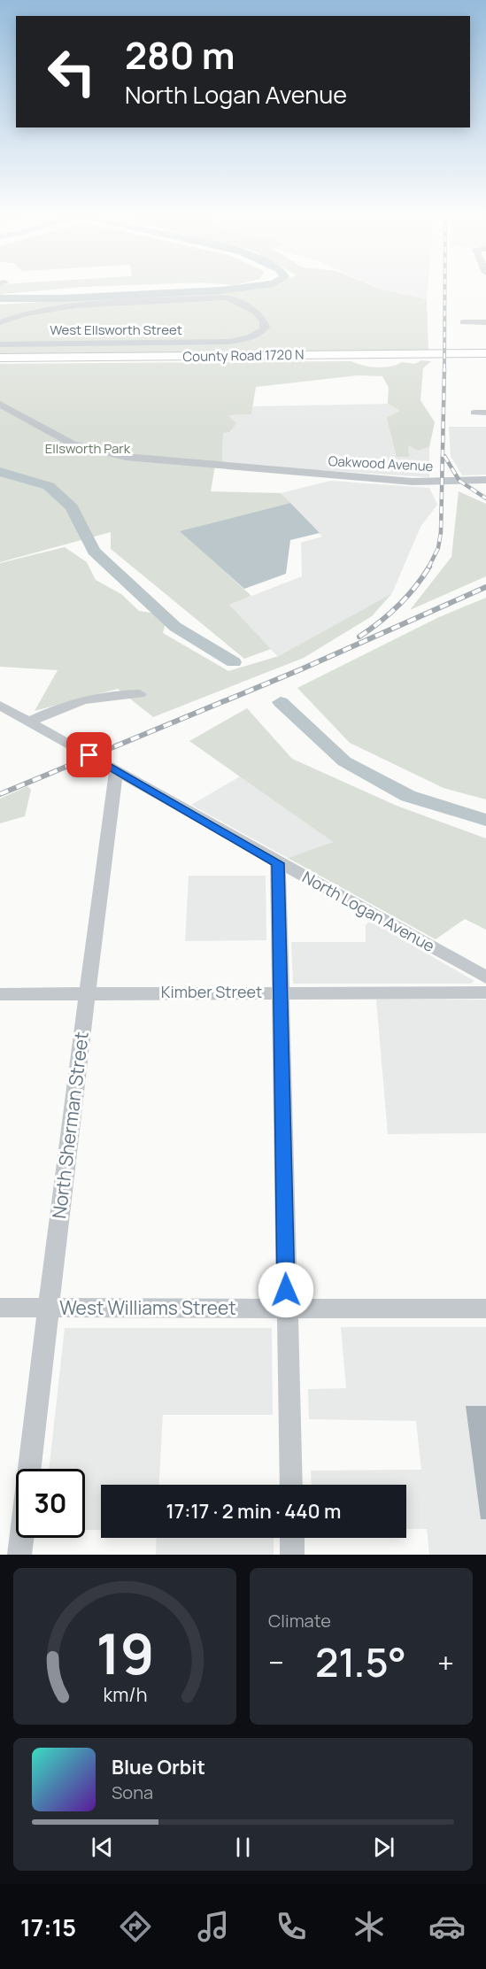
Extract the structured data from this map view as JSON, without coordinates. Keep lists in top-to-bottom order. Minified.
{"streets":{"main road":["County Road 1720 N"],"street":["West Ellsworth Street","Oakwood Avenue","North Logan Avenue","Kimber Street","North Sherman Street","West Williams Street"]},"crossings":[["North Logan Avenue","North Sherman Street"],["Kimber Street","North Sherman Street"],["North Sherman Street","West Williams Street"]],"parks":["Ellsworth Park"],"page":{"turn":["280 m","North Logan Avenue"],"limit":"30","trip":"17:17 · 2 min · 440 m","tile":"Climate","heat":["−","21.5°","+"],"song":["Blue Orbit","Sona"],"tabs":"17:15","gauge":["19","km/h"]}}
